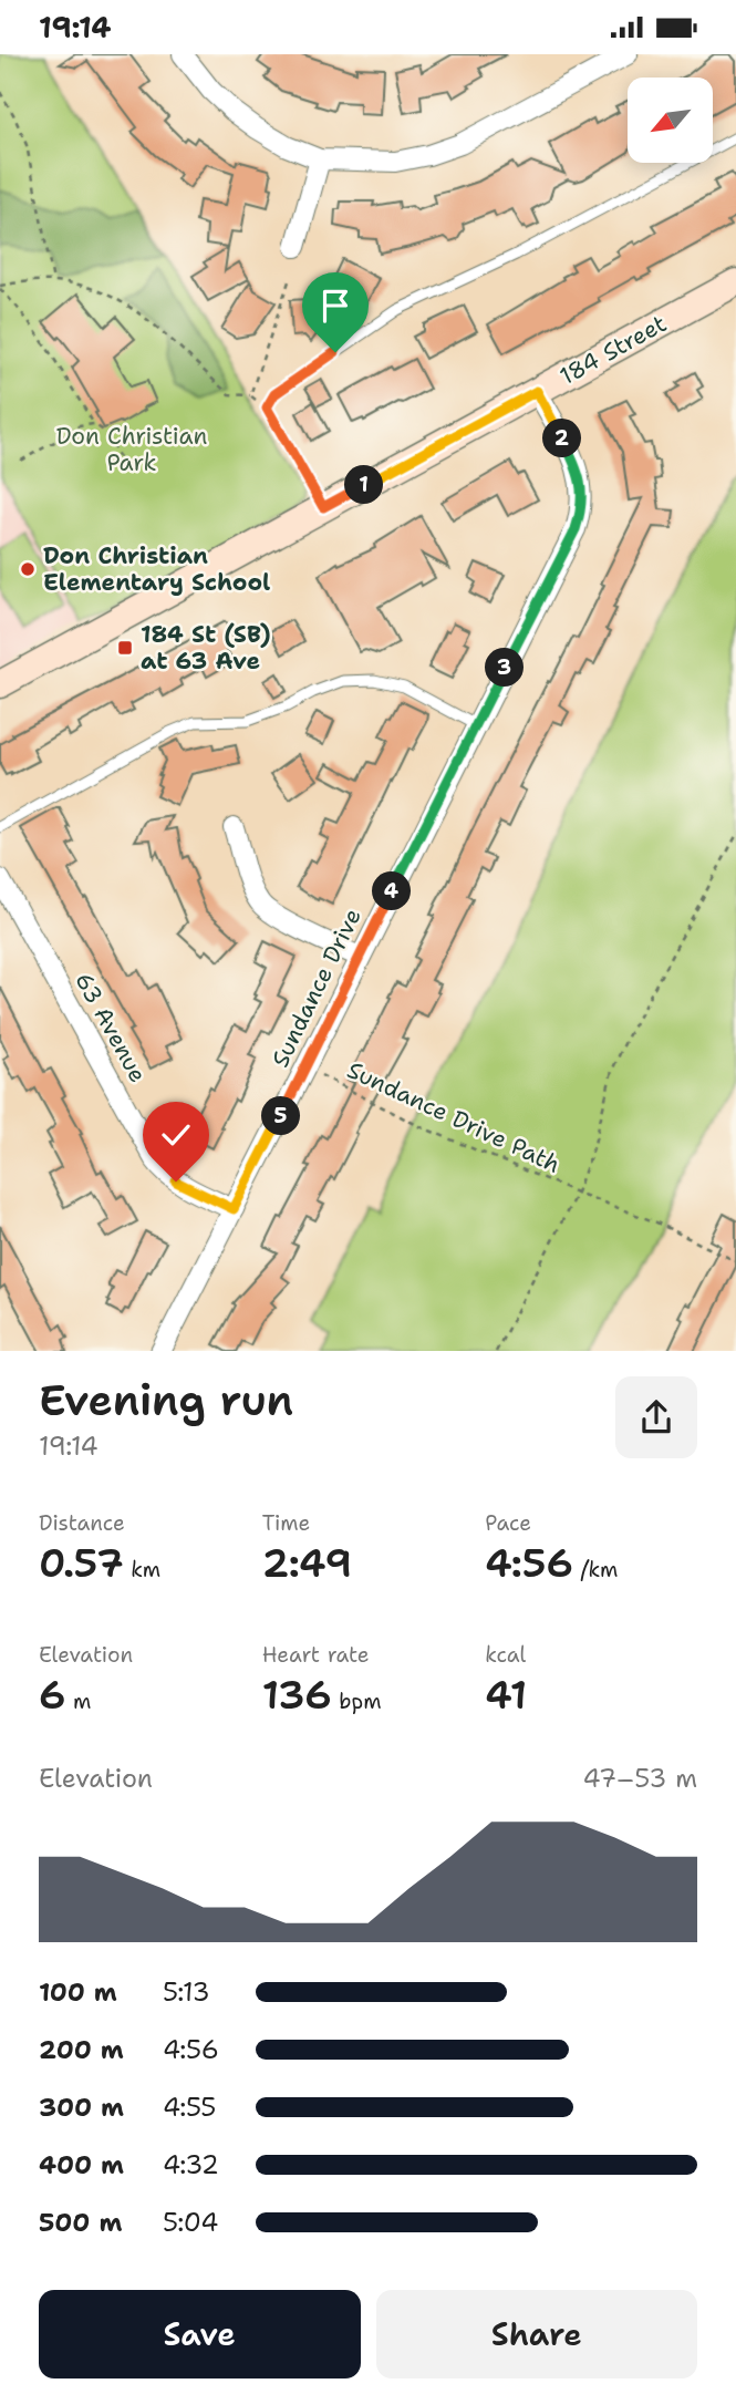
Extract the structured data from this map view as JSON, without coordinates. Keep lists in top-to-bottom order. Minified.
{"streets":{"main road":["184 Street"],"street":["Sundance Drive","63 Avenue"],"path":["Sundance Drive Path"]},"crossings":[["184 Street","Sundance Drive"],["Sundance Drive","63 Avenue"]],"parks":["Don Christian Park"],"places":{"other":["Don Christian Elementary School"],"transit":["184 St (SB) at 63 Ave"]},"north":"bottom left","page":{"status":"19:14","pins":["2","1","3","4","5"],"heading":["Evening run","19:14"],"stats":[["Distance","0.57 km"],["Time","2:49"],["Pace","4:56 /km"],["Elevation","6 m"],["Heart rate","136 bpm"],["kcal","41"]],"chart":["Elevation","47–53 m"],"list":[{"name":"100 m","note":"5:13"},{"name":"200 m","note":"4:56"},{"name":"300 m","note":"4:55"},{"name":"400 m","note":"4:32"},{"name":"500 m","note":"5:04"}],"buttons":["Save","Share"]}}
